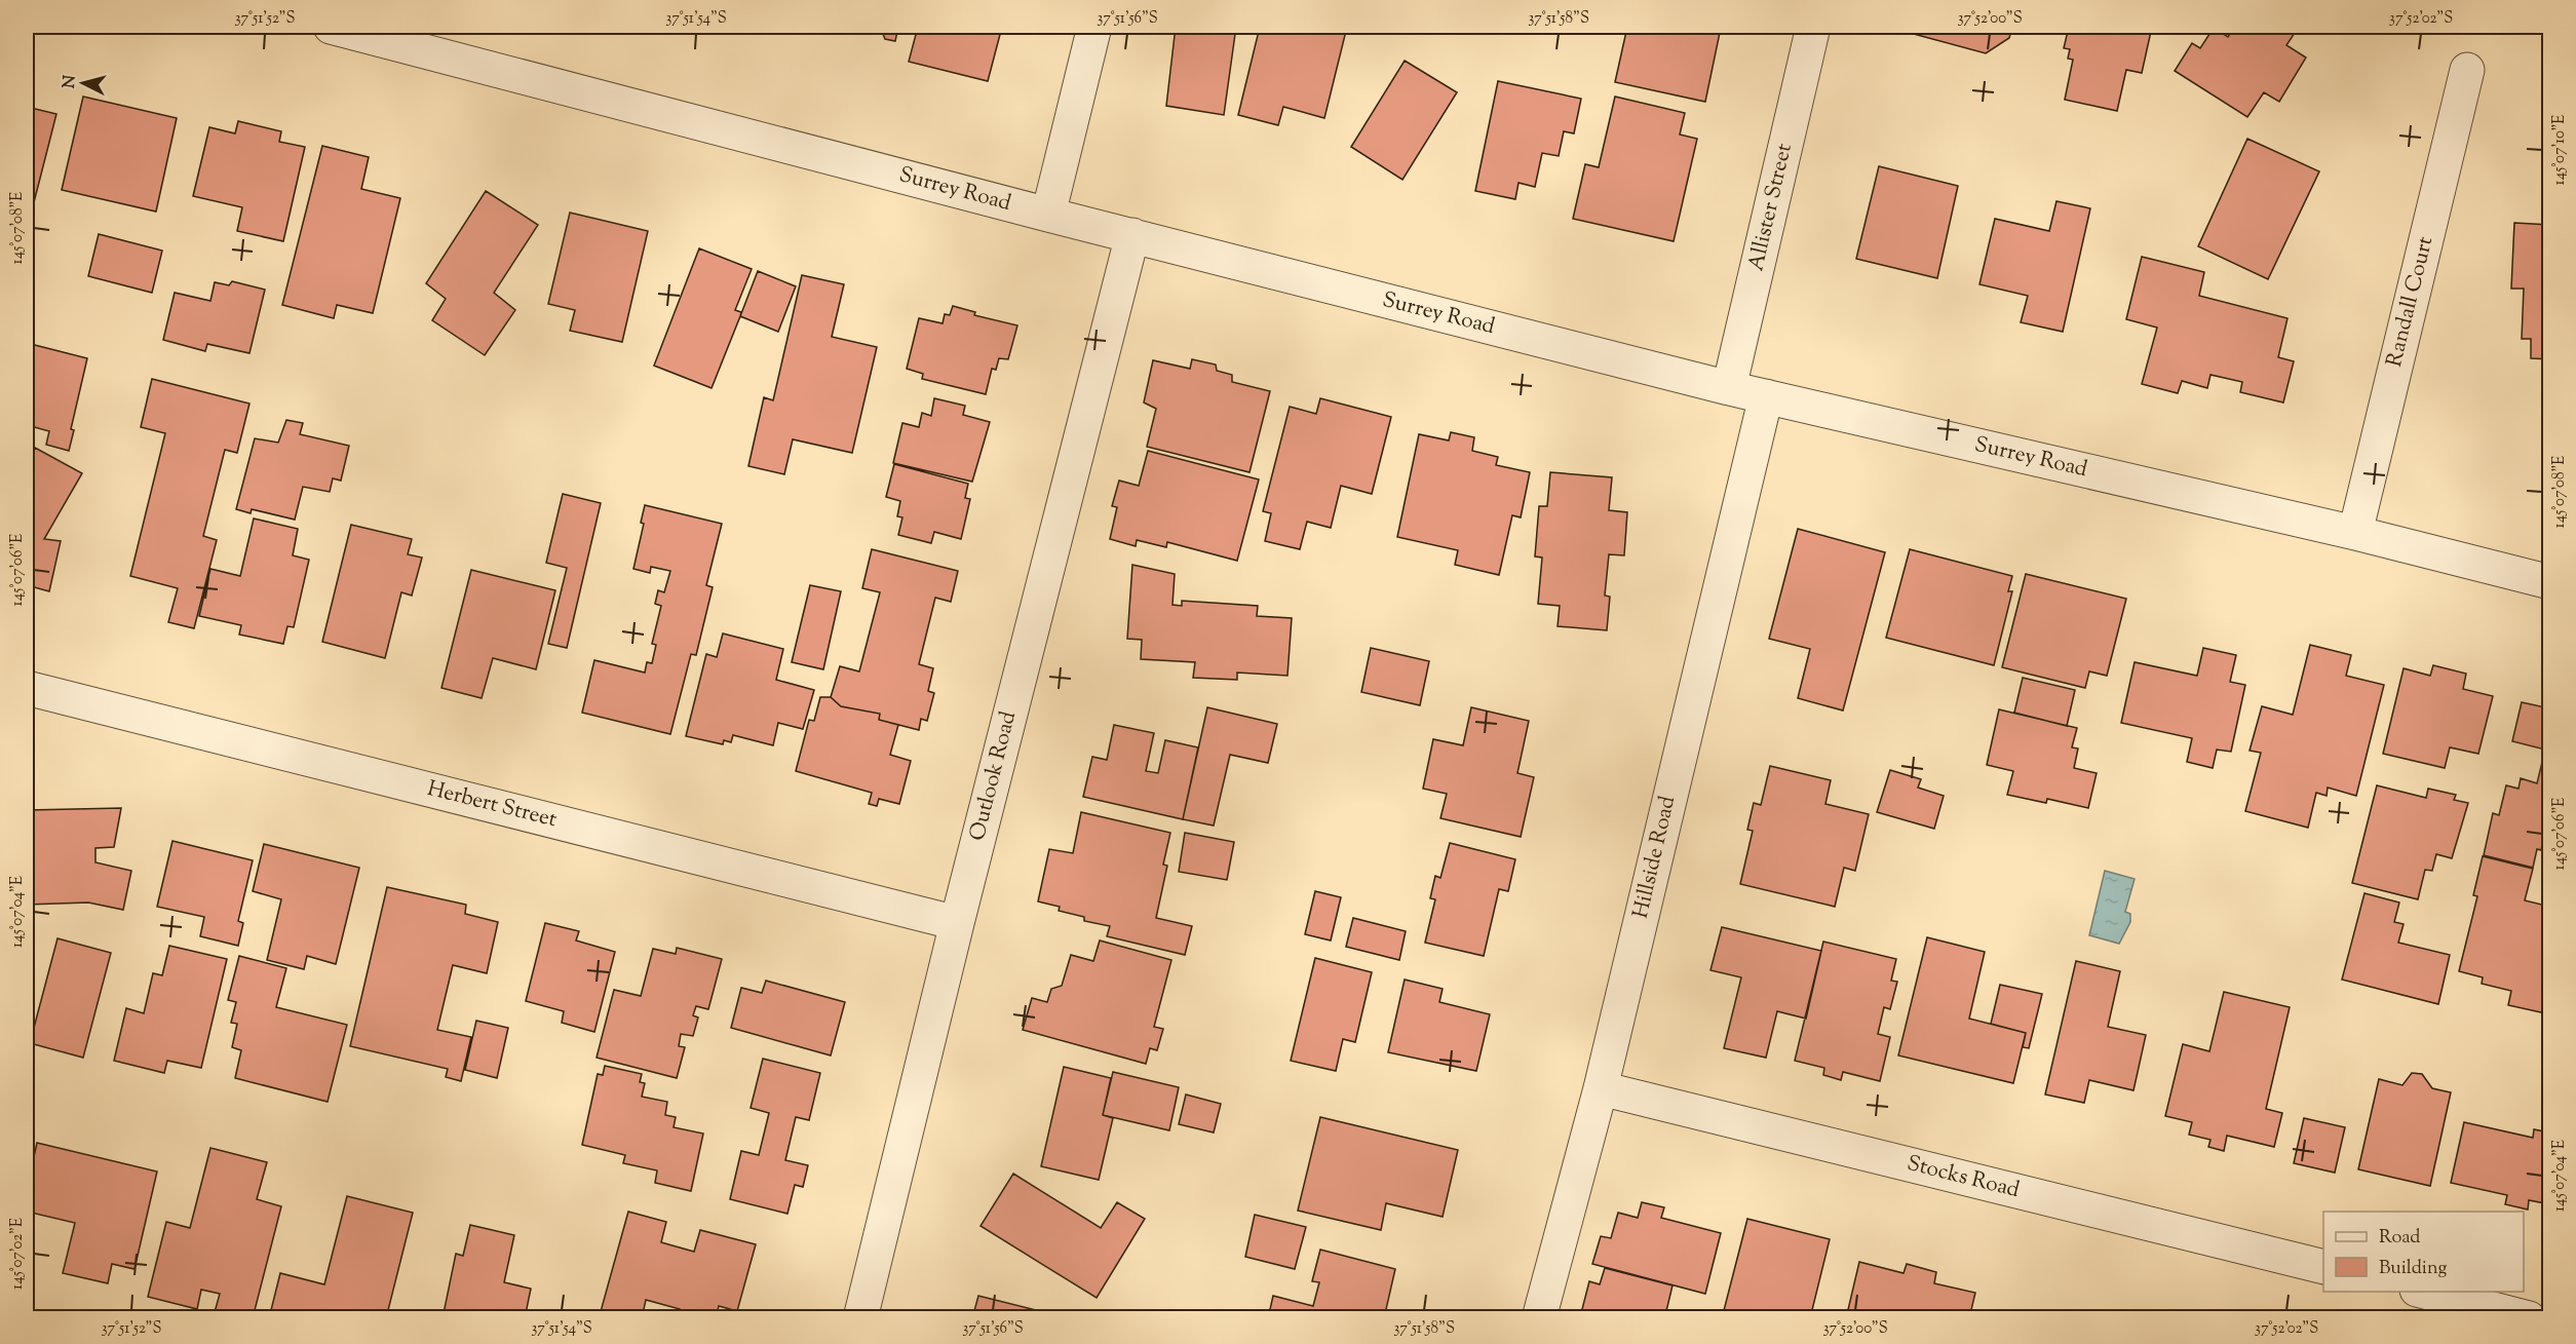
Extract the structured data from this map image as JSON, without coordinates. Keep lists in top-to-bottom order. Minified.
{"streets":{"street":["Surrey Road","Allister Street","Randall Court","Outlook Road","Herbert Street","Hillside Road","Stocks Road"]},"crossings":[["Surrey Road","Allister Street"],["Surrey Road","Randall Court"],["Surrey Road","Outlook Road"],["Surrey Road","Hillside Road"],["Outlook Road","Herbert Street"],["Hillside Road","Stocks Road"]],"legend":["Road","Building"],"north":"left","coordinates":["37°51'52\"S","37°51'54\"S","37°51'56\"S","37°51'58\"S","37°52'00\"S","37°52'02\"S","145°07'10\"E","145°07'08\"E","145°07'06\"E","145°07'04\"E","145°07'02\"E"]}
